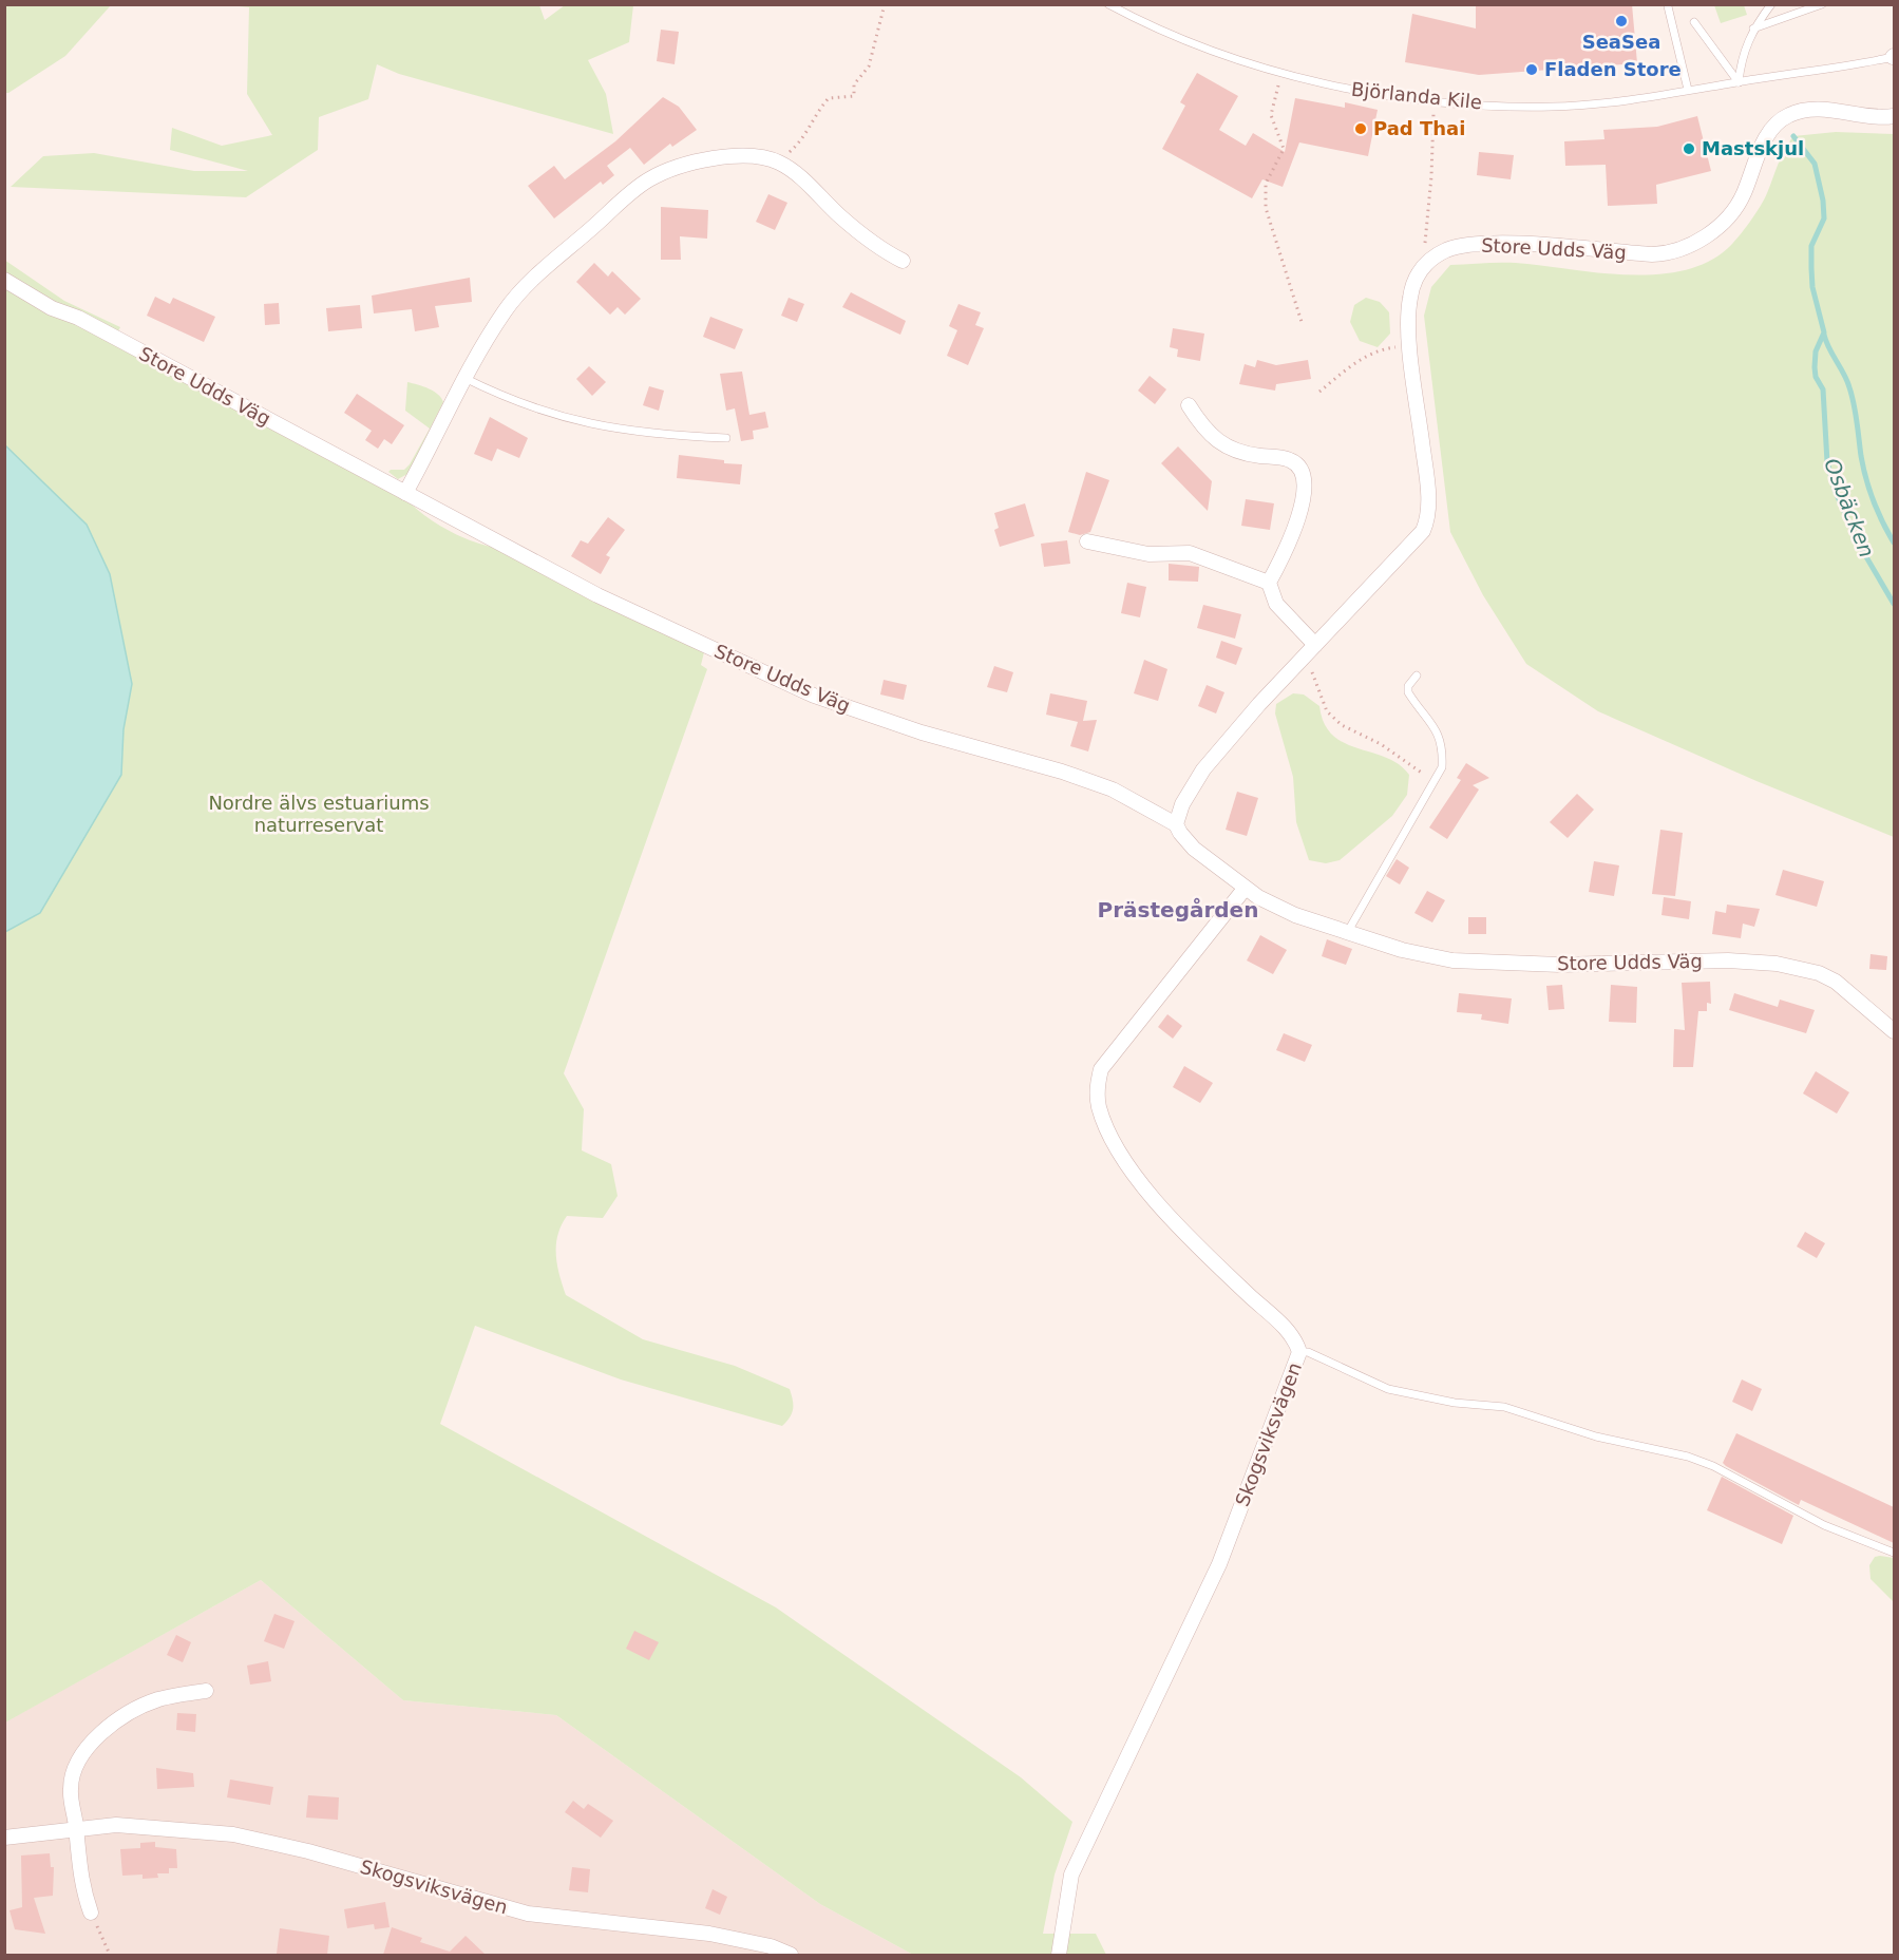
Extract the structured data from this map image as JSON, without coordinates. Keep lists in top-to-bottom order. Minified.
{"streets":{"street":["Store Udds Väg","Skogsviksvägen"],"lane":["Björlanda Kile"]},"crossings":[["Store Udds Väg","Skogsviksvägen"]],"districts":["Prästegården"],"water":["Osbäcken"],"parks":["Nordre älvs estuariums naturreservat"],"places":["SeaSea","Fladen Store","Pad Thai","Mastskjul"]}
